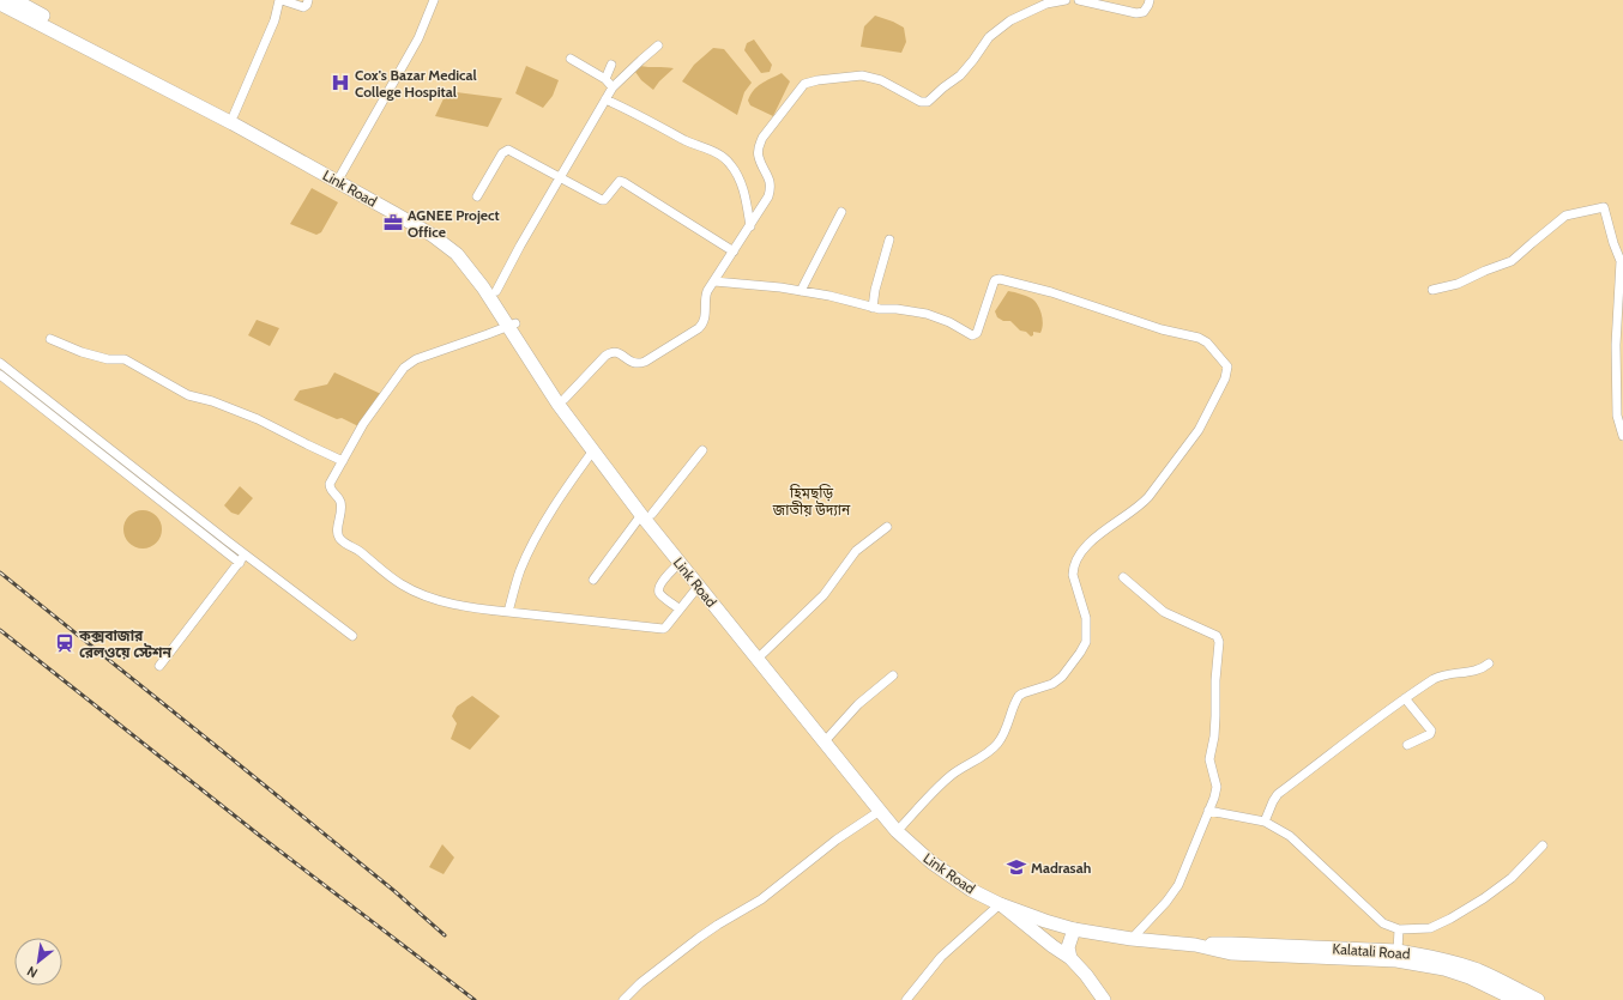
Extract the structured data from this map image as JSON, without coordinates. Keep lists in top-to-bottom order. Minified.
{"streets":{"main road":["Link Road","Kalatali Road"]},"crossings":[["Link Road","Kalatali Road"]],"parks":["হিমছড়ি জাতীয় উদ্যান"],"places":{"hospital":["Cox's Bazar Medical College Hospital"],"office":["AGNEE Project Office"],"station":["কক্সবাজার রেলওয়ে স্টেশন"],"school or university":["Madrasah"]},"north":"bottom left"}
